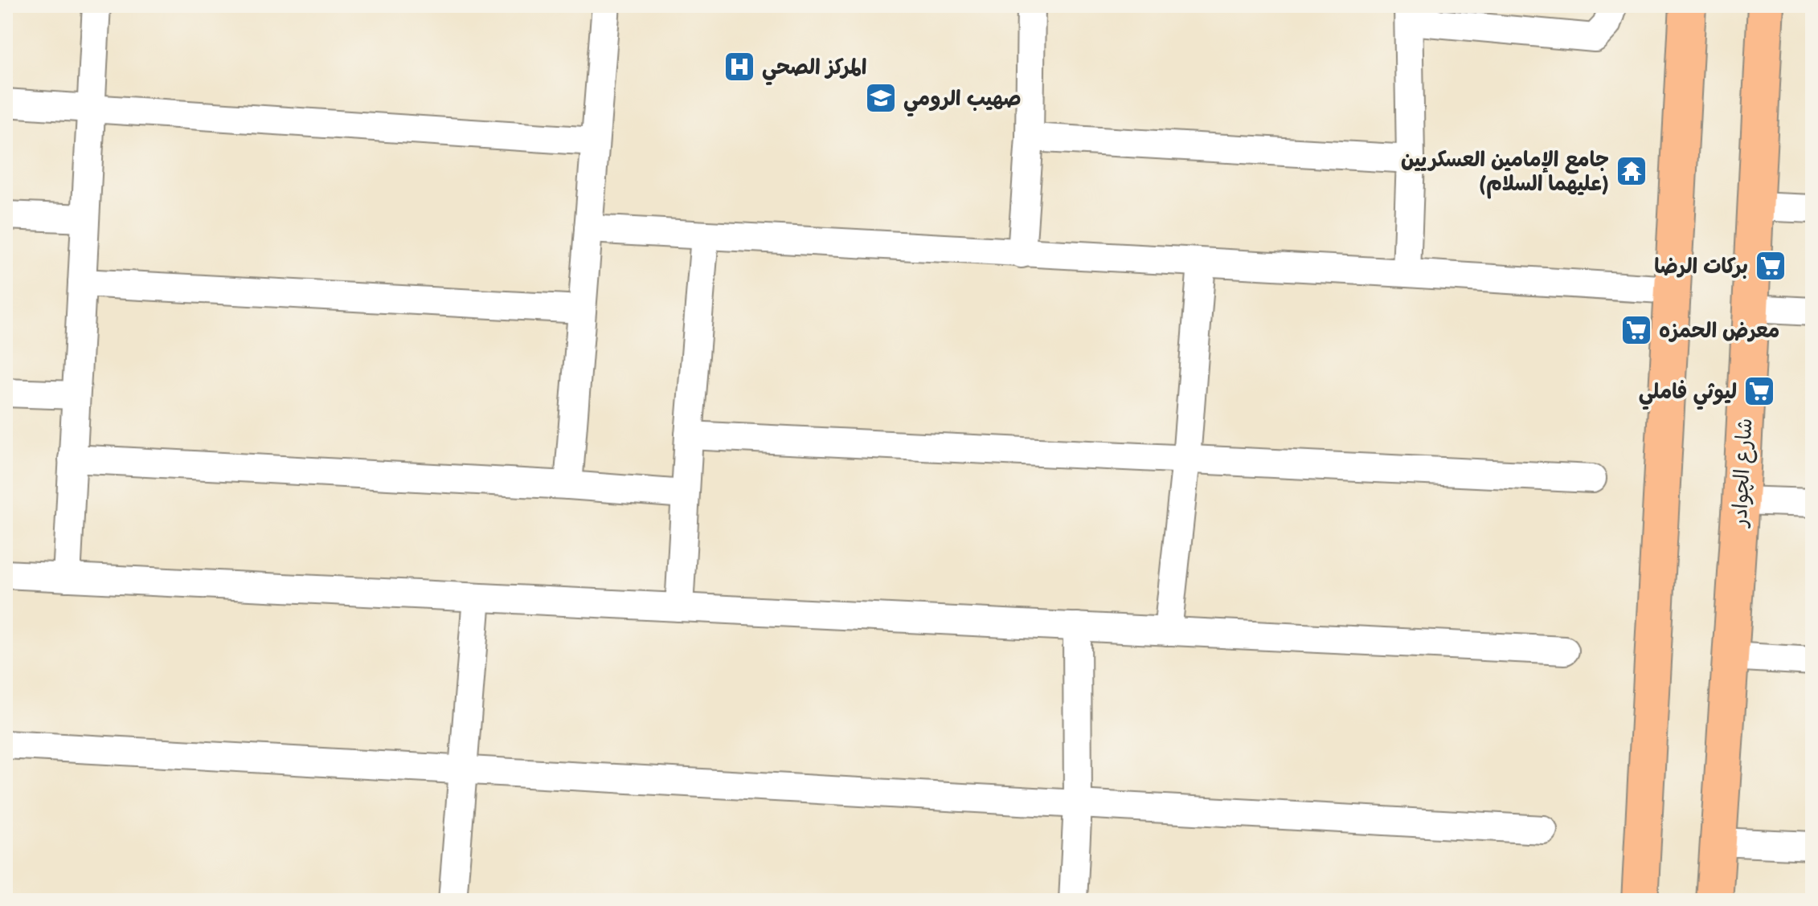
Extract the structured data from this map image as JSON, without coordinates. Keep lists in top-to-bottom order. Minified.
{"streets":{"main road":["شارع الچوادر"]},"places":{"hospital":["المركز الصحي"],"school or university":["صهيب الرومي"],"temple":["جامع الإمامين العسكريين (عليهما السلام)"],"supermarket":["بركات الرضا","معرض الحمزه","ليوثي فاملي"]}}
